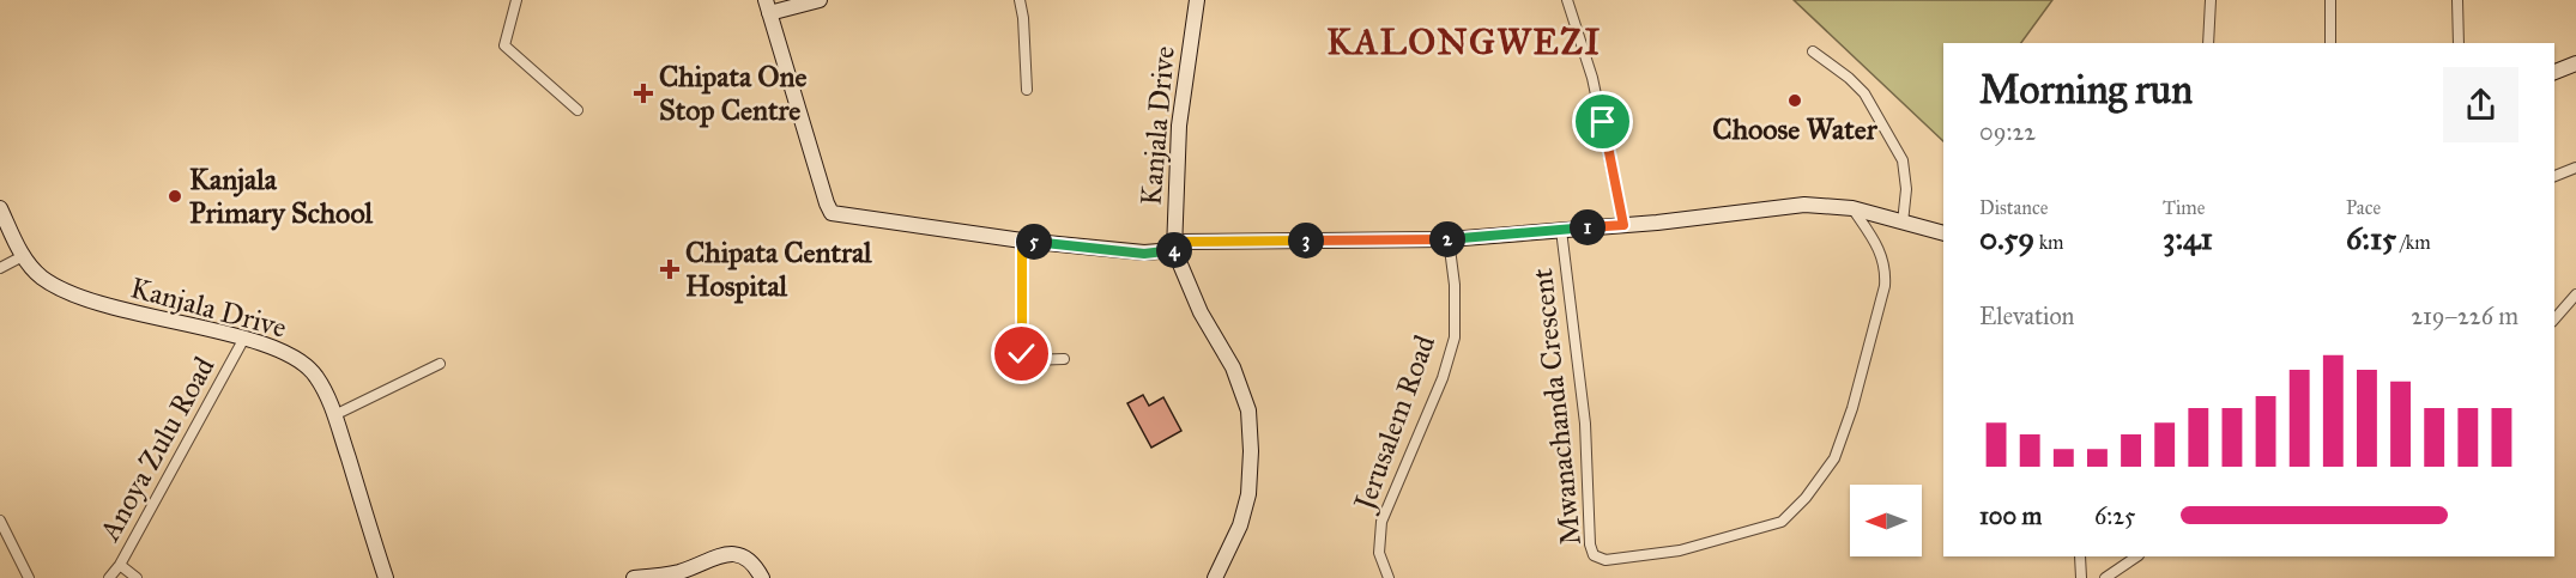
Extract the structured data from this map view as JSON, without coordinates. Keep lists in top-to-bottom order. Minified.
{"streets":{"street":["Kanjala Drive","Mwanachanda Crescent","Jerusalem Road","Anoya Zulu Road"]},"crossings":[["Kanjala Drive","Anoya Zulu Road"]],"districts":["KALONGWEZI"],"places":{"health":["Chipata One Stop Centre","Chipata Central Hospital"],"other":["Choose Water","Kanjala Primary School"]},"north":"left","page":{"heading":["Morning run","09:22"],"stats":[["Distance","0.59 km"],["Time","3:41"],["Pace","6:15 /km"]],"pins":["1","2","3","5","4"],"chart":["Elevation","219–226 m"],"list":[{"name":"100 m","note":"6:25"}]}}
